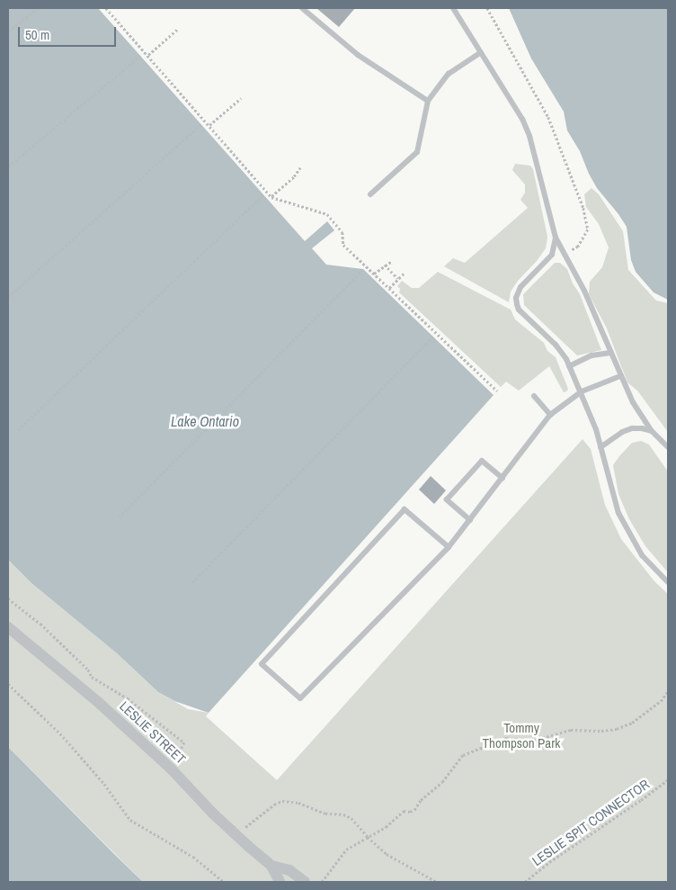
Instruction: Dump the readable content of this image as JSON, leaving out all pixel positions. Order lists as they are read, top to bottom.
{
  "streets": {
    "street": ["LESLIE STREET"],
    "path": ["LESLIE SPIT CONNECTOR"]
  },
  "water": ["Lake Ontario"],
  "parks": ["Tommy Thompson Park"],
  "scale_bar": "50 m"
}
